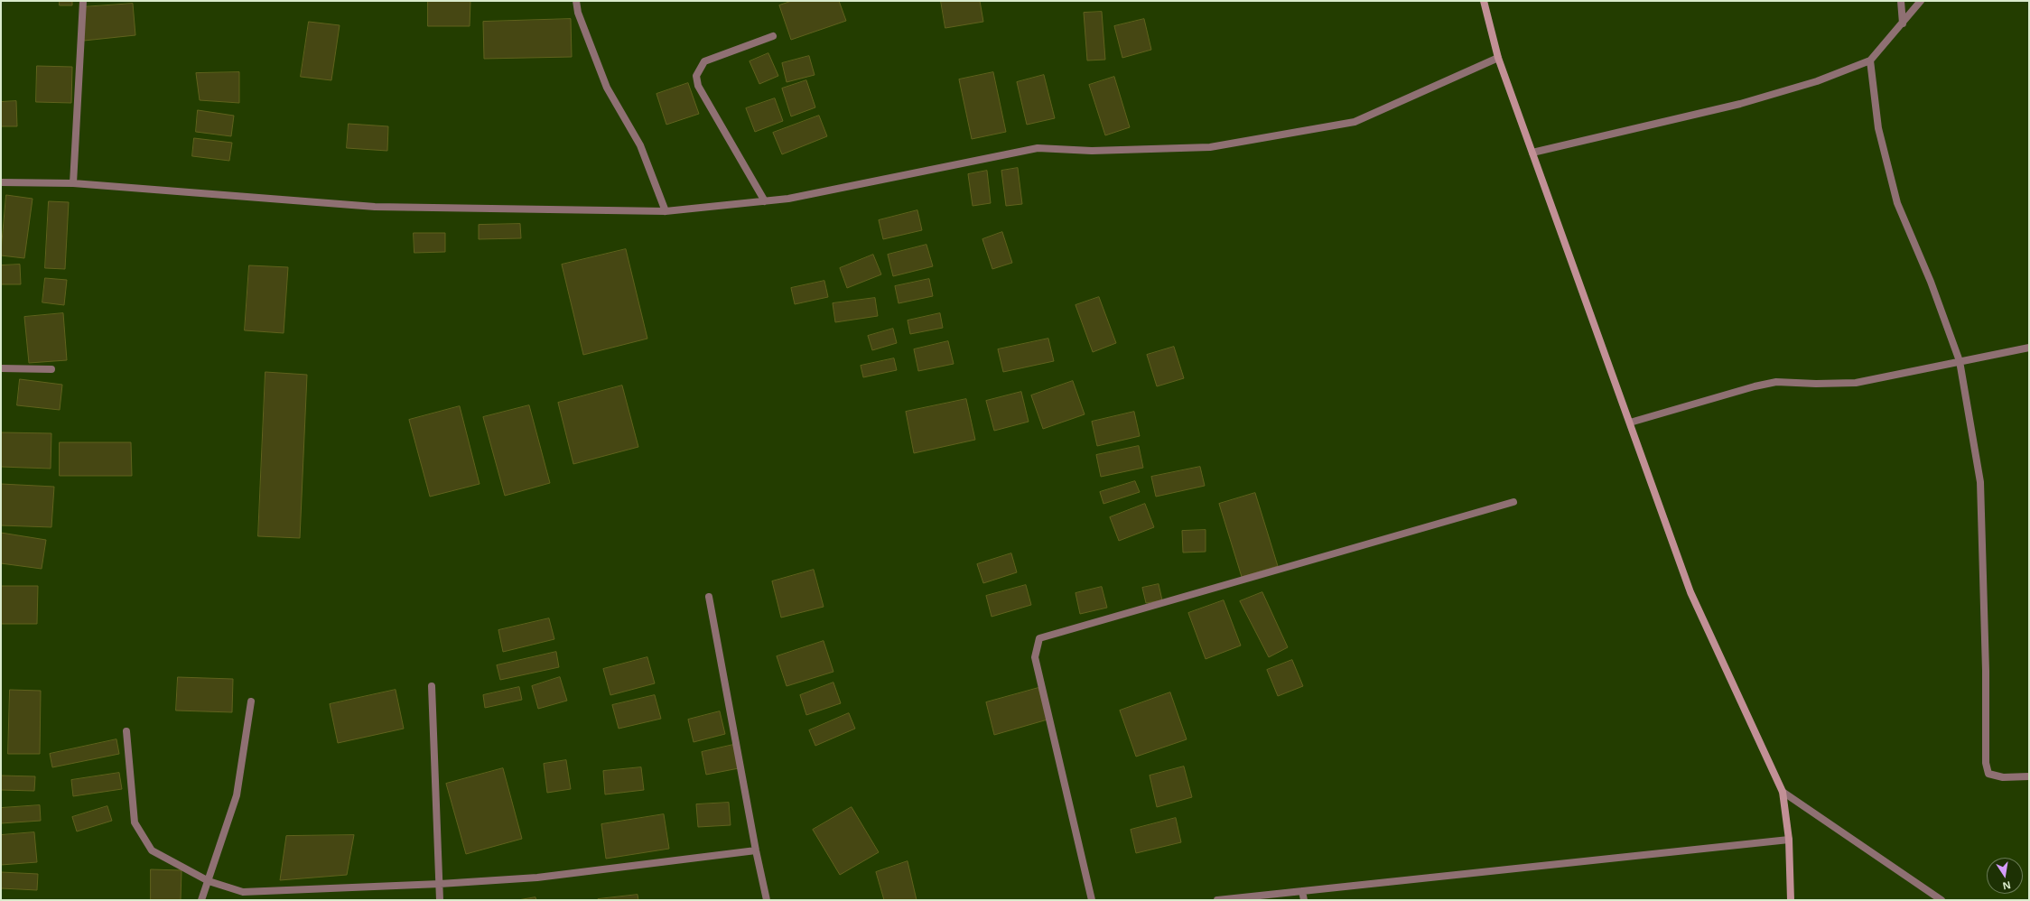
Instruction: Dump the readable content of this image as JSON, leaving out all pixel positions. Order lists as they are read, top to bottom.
{
  "north": "bottom"
}
